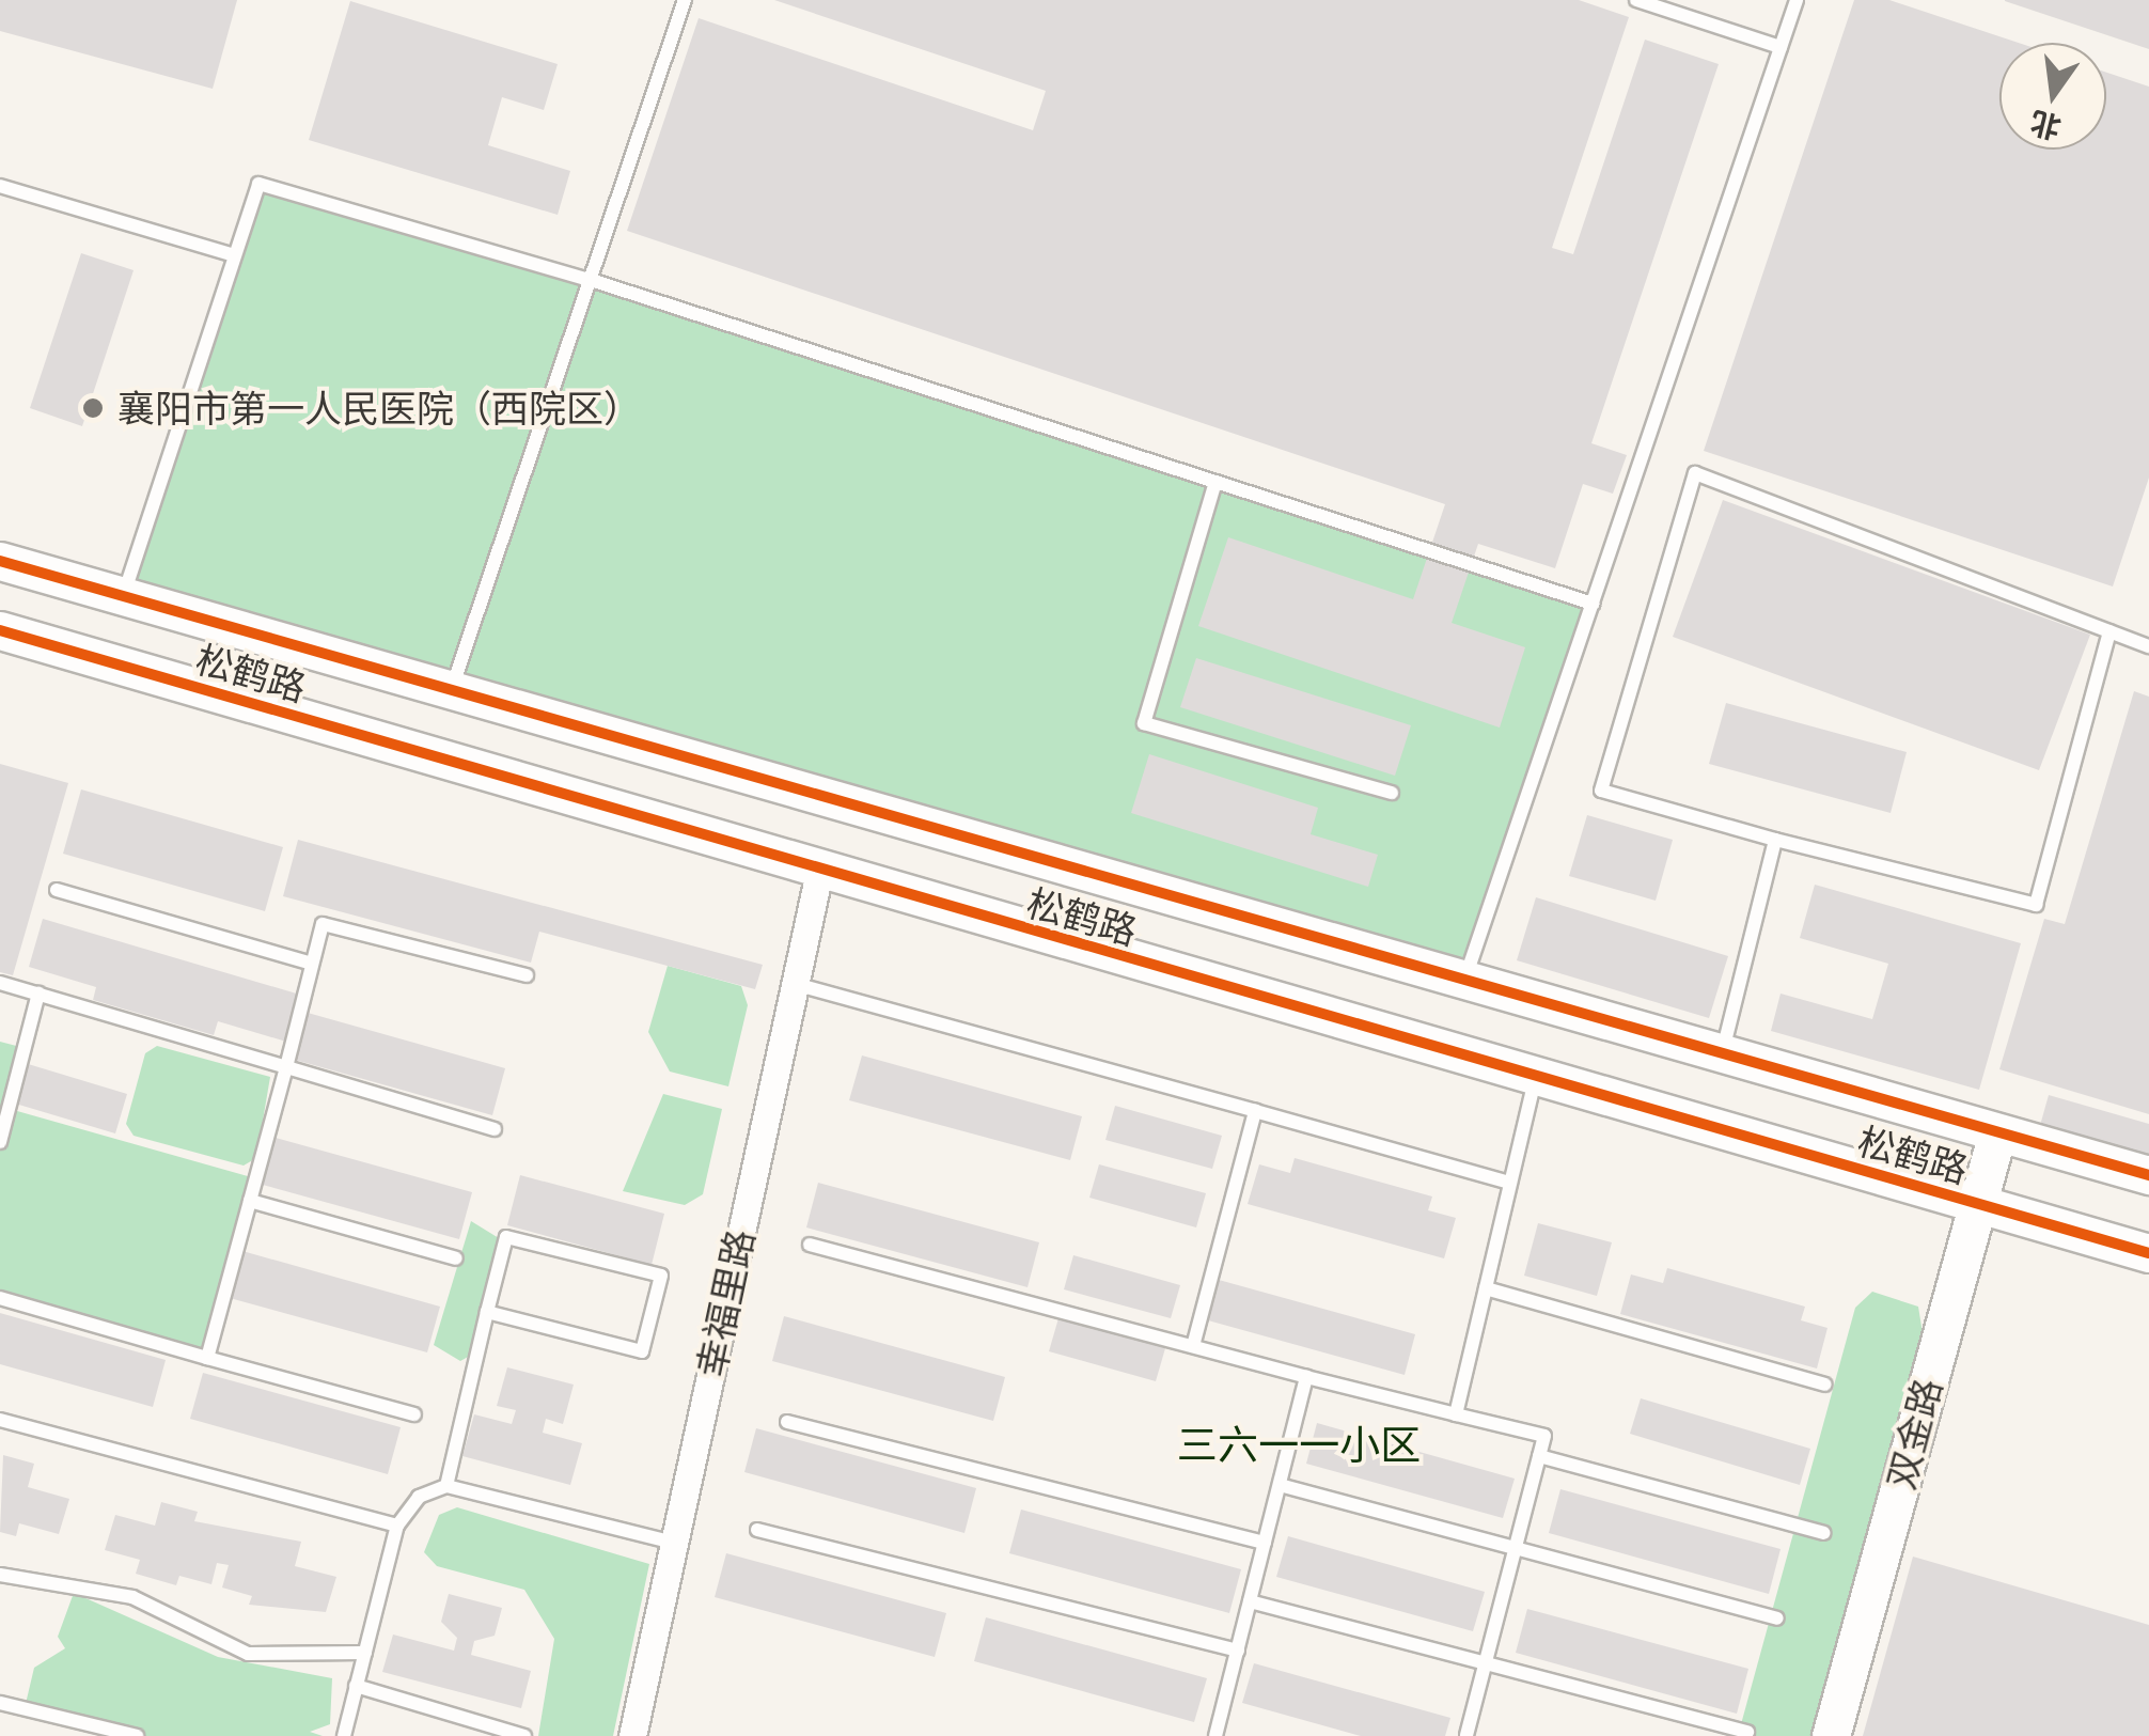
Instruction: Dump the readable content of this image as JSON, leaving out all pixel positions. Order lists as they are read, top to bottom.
{
  "streets": {
    "main road": ["松鹤路", "双金路"],
    "street": ["幸福里路"]
  },
  "crossings": [
    ["松鹤路", "幸福里路"],
    ["松鹤路", "双金路"]
  ],
  "districts": ["三六一一小区"],
  "places": ["襄阳市第一人民医院（西院区）"],
  "north": "bottom"
}
